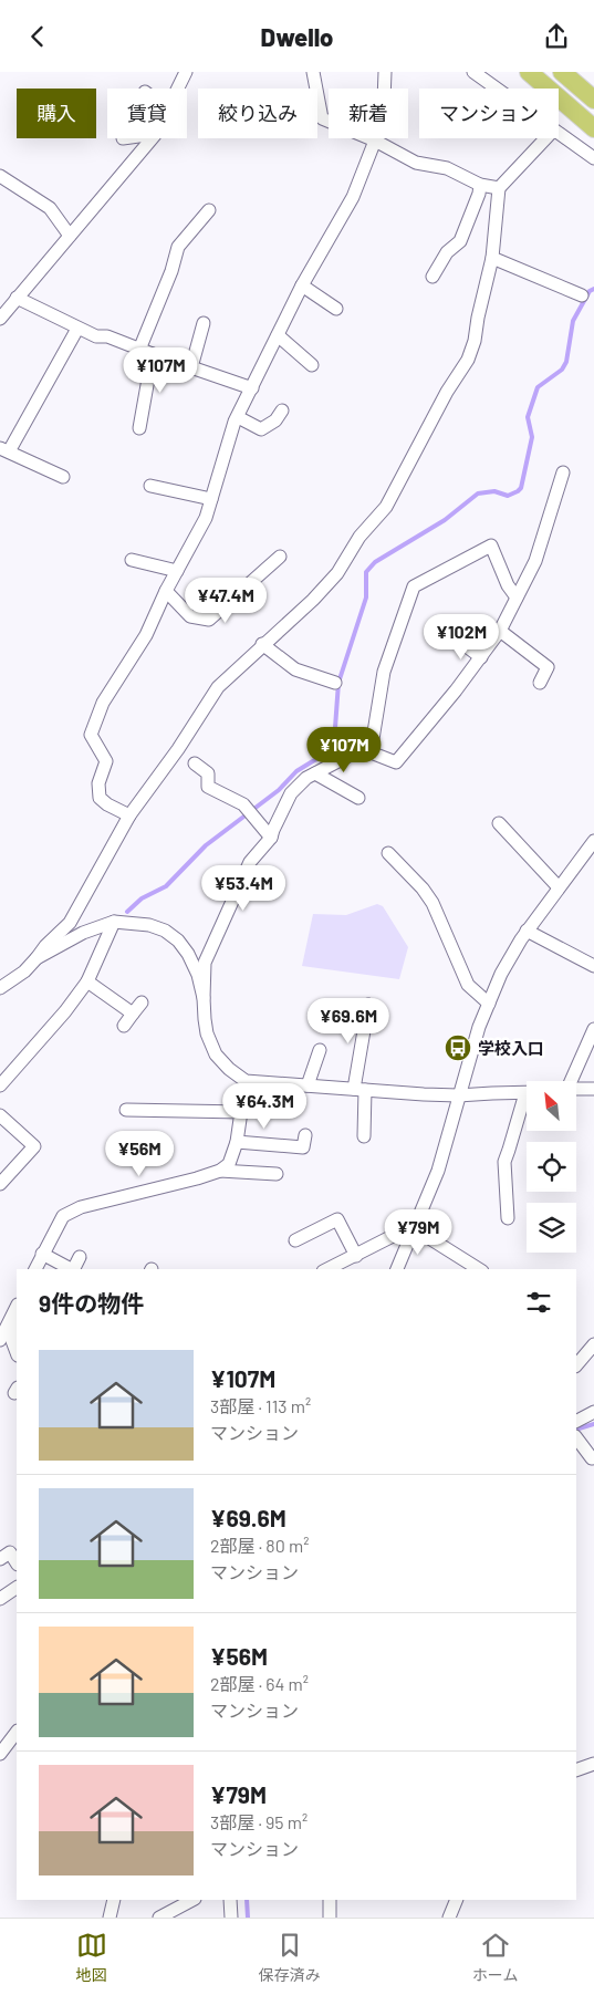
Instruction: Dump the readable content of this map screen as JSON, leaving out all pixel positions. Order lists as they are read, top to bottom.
{
  "places": {
    "bus stop": ["学校入口"]
  },
  "north": "top left",
  "page": {
    "header": "Dwello",
    "chip": [
      "購入",
      "賃貸",
      "絞り込み",
      "新着",
      "マンション"
    ],
    "price": [
      "¥107M",
      "¥47.4M",
      "¥102M",
      "¥107M",
      "¥53.4M",
      "¥69.6M",
      "¥64.3M",
      "¥56M",
      "¥79M"
    ],
    "heading": "9件の物件",
    "list": [
      {
        "name": "¥107M",
        "note": "3部屋 · 113 m² · マンション"
      },
      {
        "name": "¥69.6M",
        "note": "2部屋 · 80 m² · マンション"
      },
      {
        "name": "¥56M",
        "note": "2部屋 · 64 m² · マンション"
      },
      {
        "name": "¥79M",
        "note": "3部屋 · 95 m² · マンション"
      }
    ],
    "tabs": ["地図", "保存済み", "ホーム"]
  }
}
